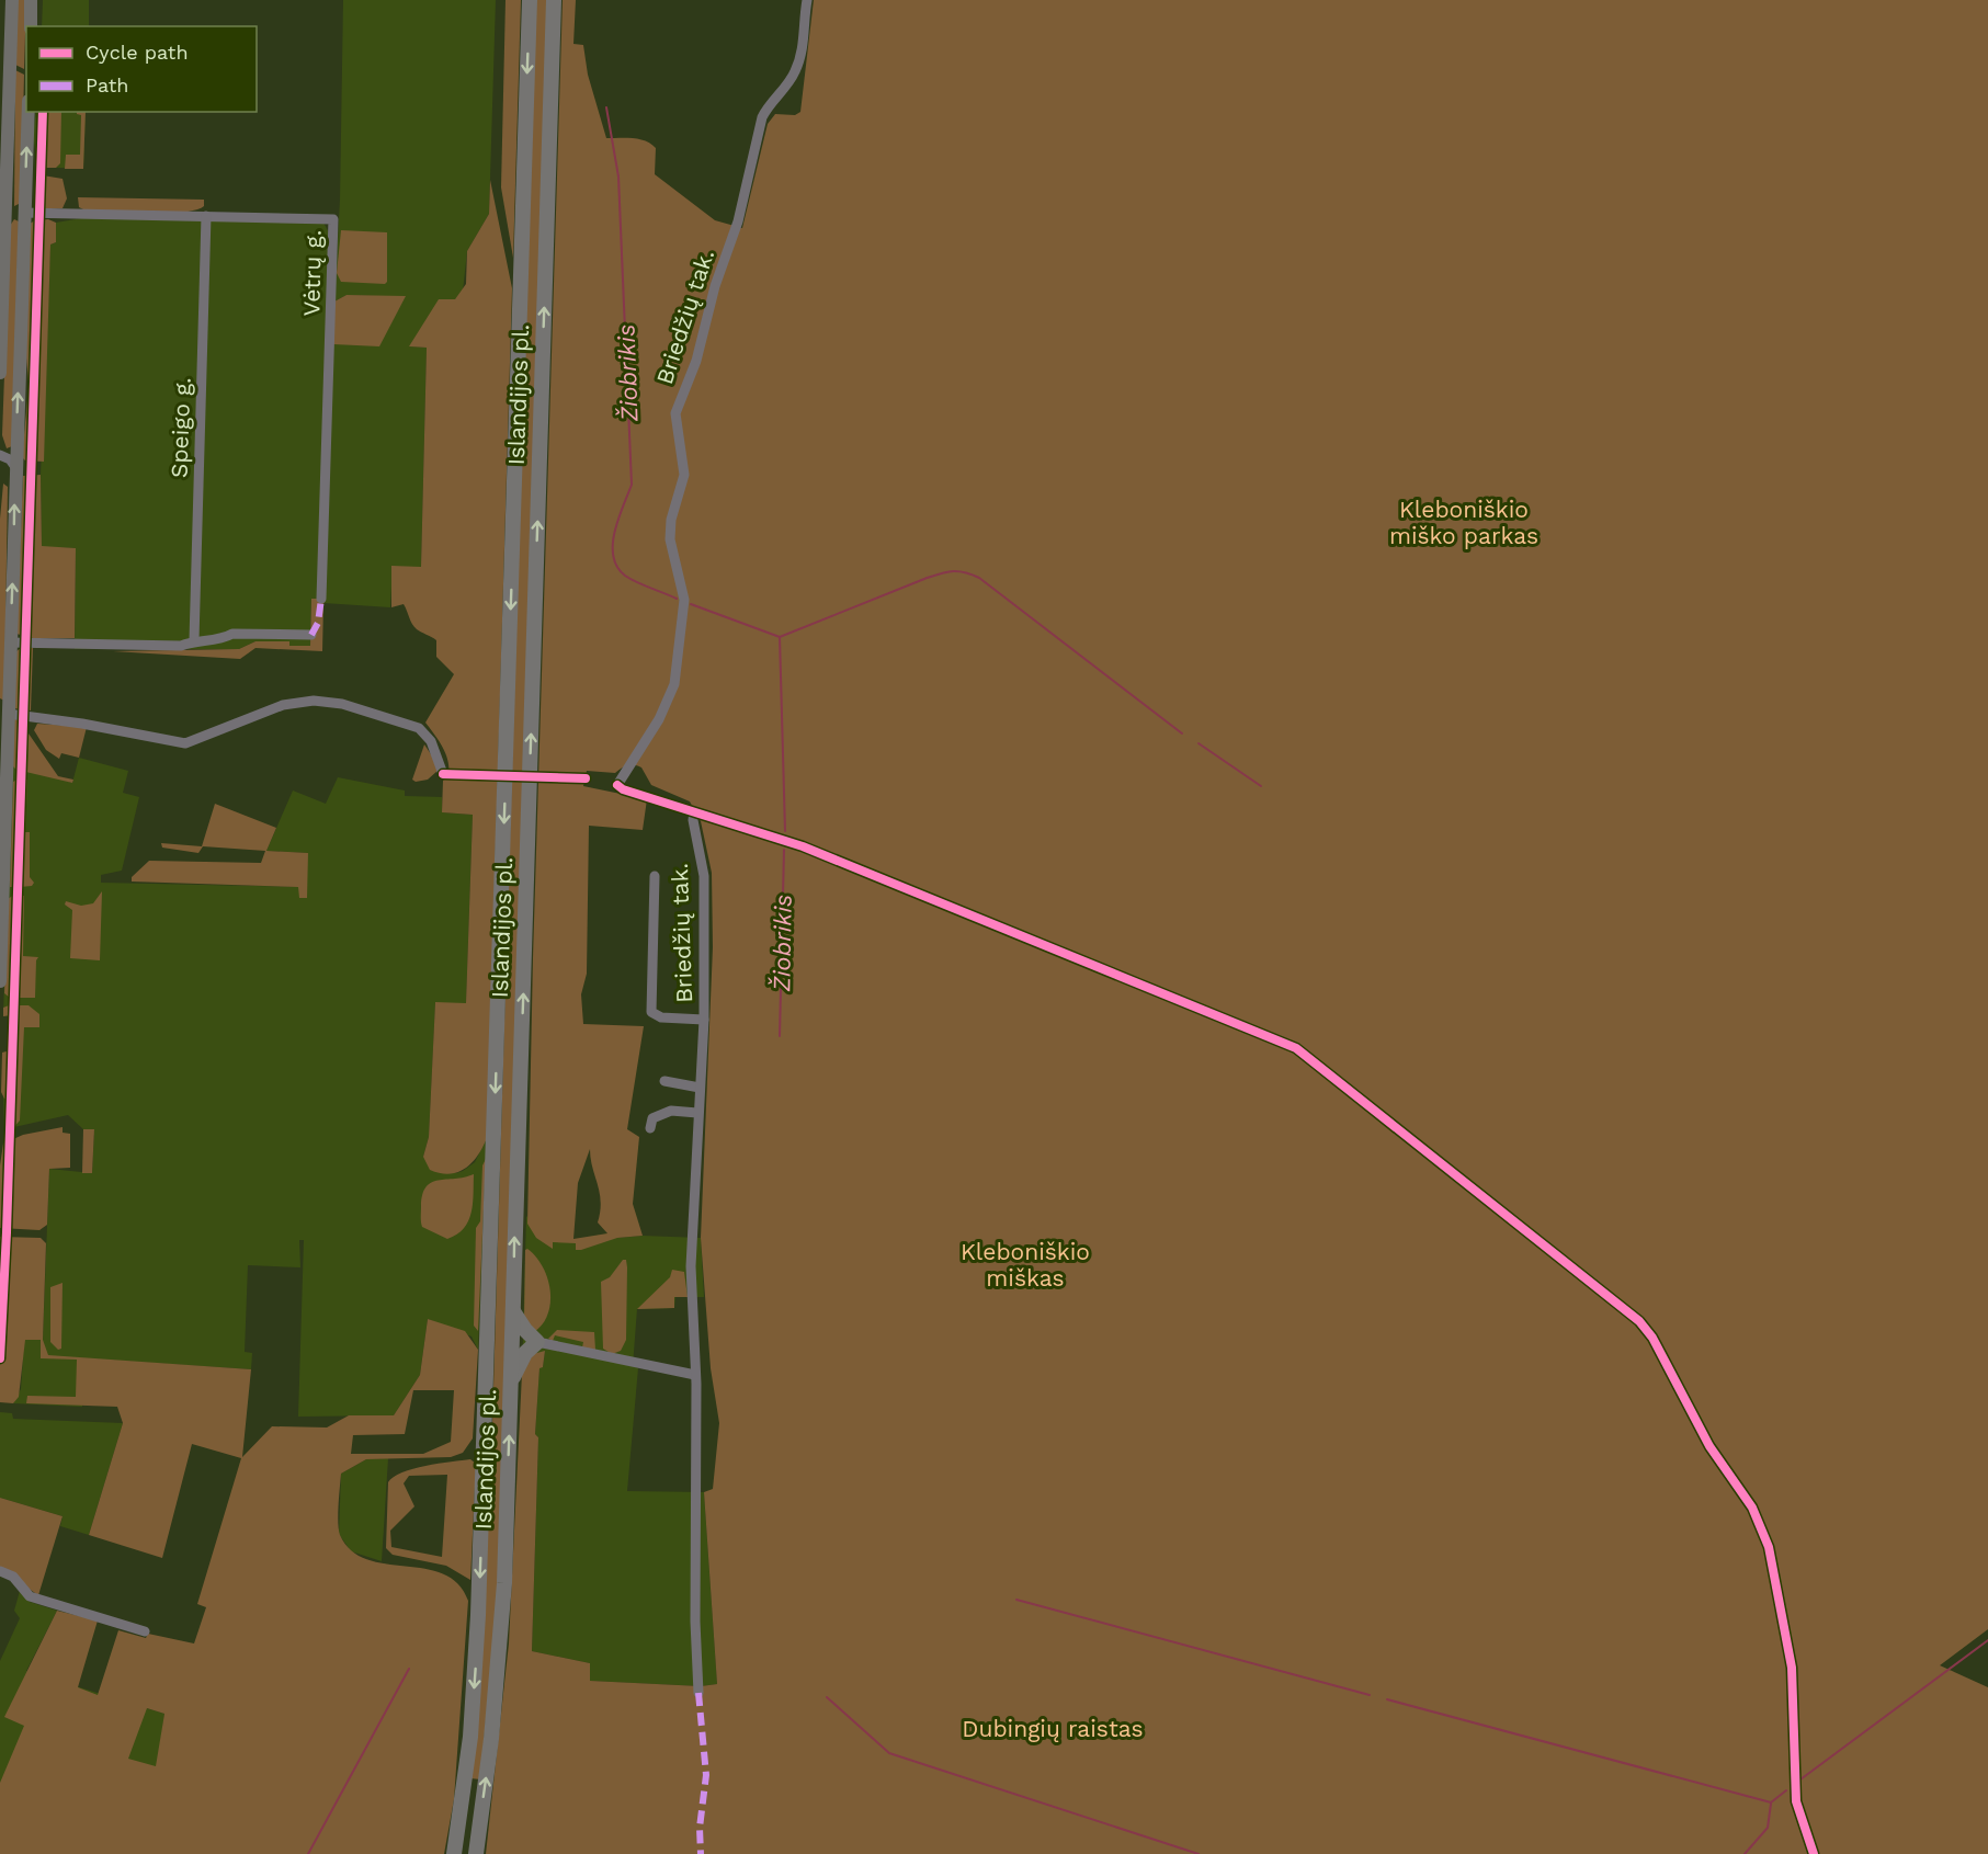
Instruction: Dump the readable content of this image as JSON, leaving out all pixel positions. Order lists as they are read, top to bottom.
{
  "streets": {
    "highway": ["Islandijos pl."],
    "street": ["Vėtrų g.", "Briedžių tak.", "Speigo g."]
  },
  "crossings": [
    ["Vėtrų g.", "Speigo g."]
  ],
  "water": ["Žiobrikis"],
  "parks": ["Kleboniškio miško parkas", "Kleboniškio miškas", "Dubingių raistas"],
  "legend": ["Cycle path", "Path"]
}
